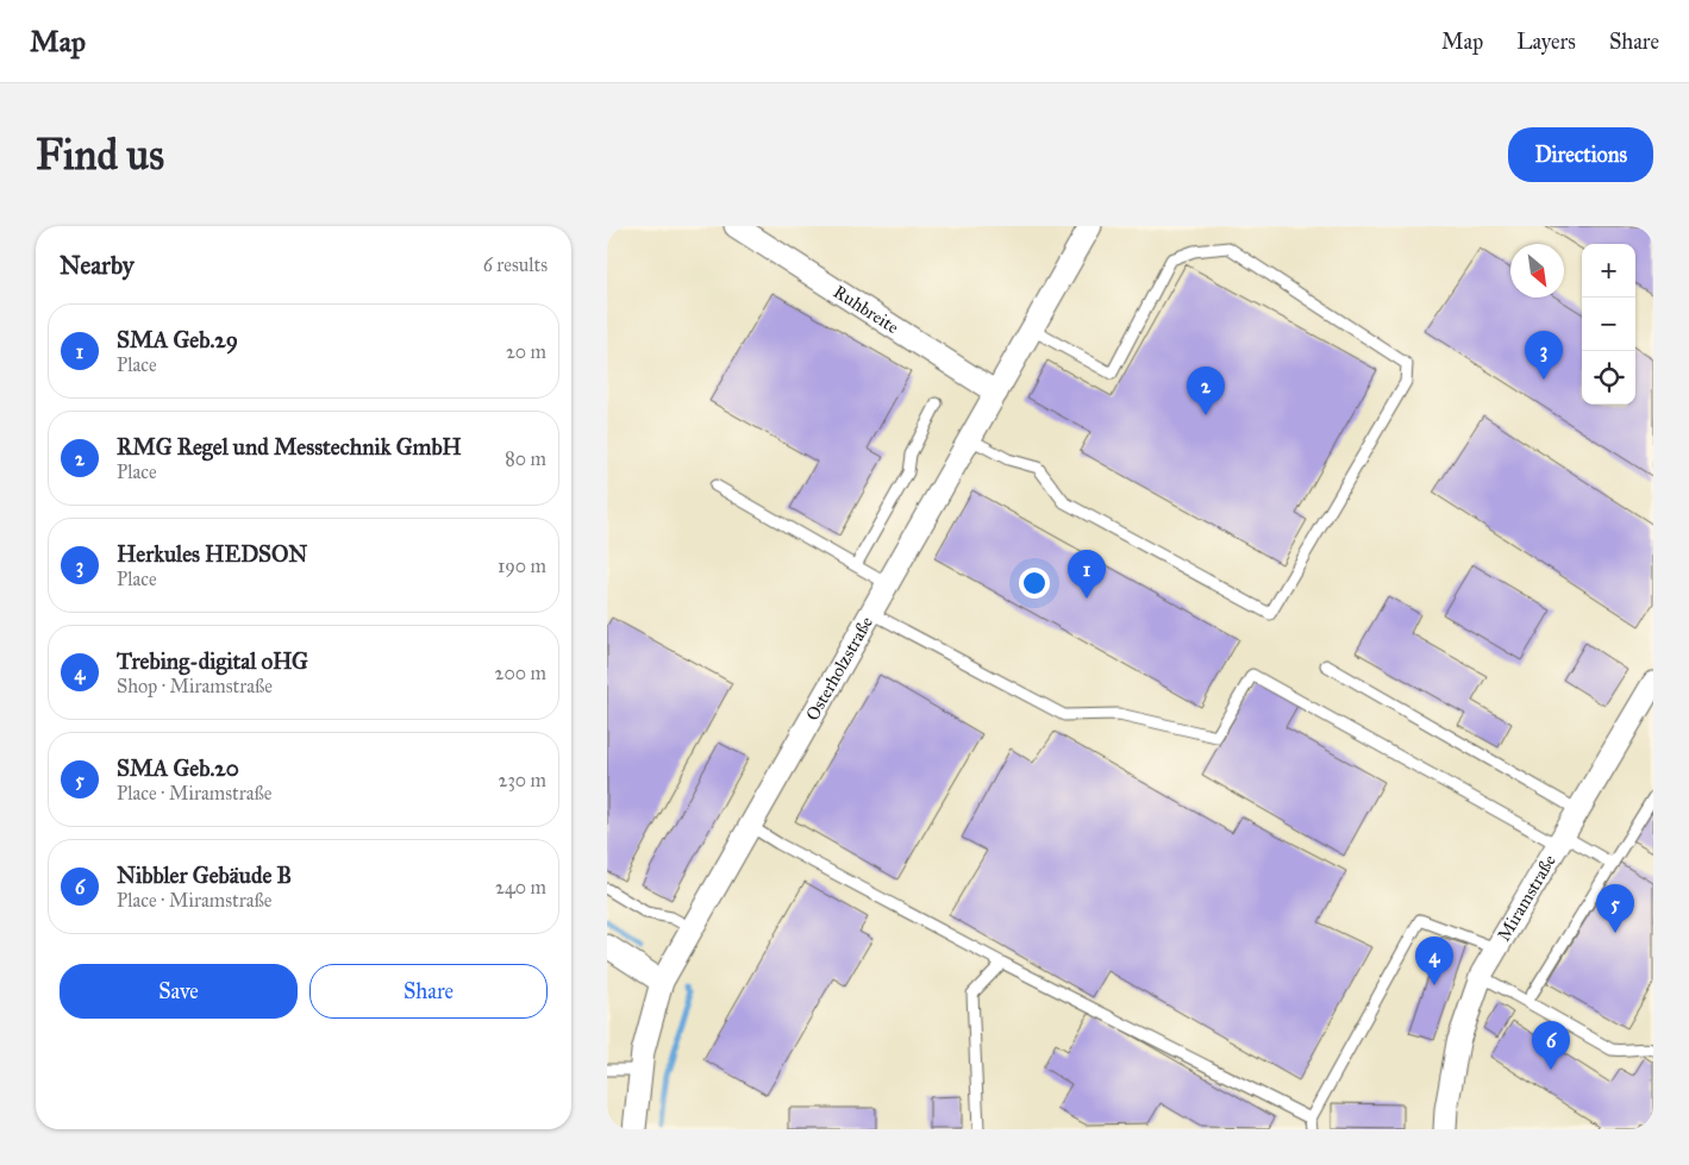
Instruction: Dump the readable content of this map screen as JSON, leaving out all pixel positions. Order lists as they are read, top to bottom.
{
  "streets": {
    "street": ["Ruhbreite", "Osterholzstraße", "Miramstraße"]
  },
  "crossings": [
    ["Ruhbreite", "Osterholzstraße"]
  ],
  "north": "bottom right",
  "page": {
    "header": "Map",
    "nav": ["Map", "Layers", "Share"],
    "buttons": [
      "Directions",
      ["Save", "Share"]
    ],
    "title": "Find us",
    "heading": ["Nearby", "6 results"],
    "map_buttons": ["+", "−"],
    "list": [
      {
        "mark": "1",
        "name": "SMA Geb.29",
        "note": "Place",
        "value": "20 m"
      },
      {
        "mark": "2",
        "name": "RMG Regel und Messtechnik GmbH",
        "note": "Place",
        "value": "80 m"
      },
      {
        "mark": "3",
        "name": "Herkules HEDSON",
        "note": "Place",
        "value": "190 m"
      },
      {
        "mark": "4",
        "name": "Trebing-digital oHG",
        "note": "Shop · Miramstraße",
        "value": "200 m"
      },
      {
        "mark": "5",
        "name": "SMA Geb.20",
        "note": "Place · Miramstraße",
        "value": "230 m"
      },
      {
        "mark": "6",
        "name": "Nibbler Gebäude B",
        "note": "Place · Miramstraße",
        "value": "240 m"
      }
    ],
    "pins": [
      "3",
      "2",
      "1",
      "5",
      "4",
      "6"
    ]
  }
}
